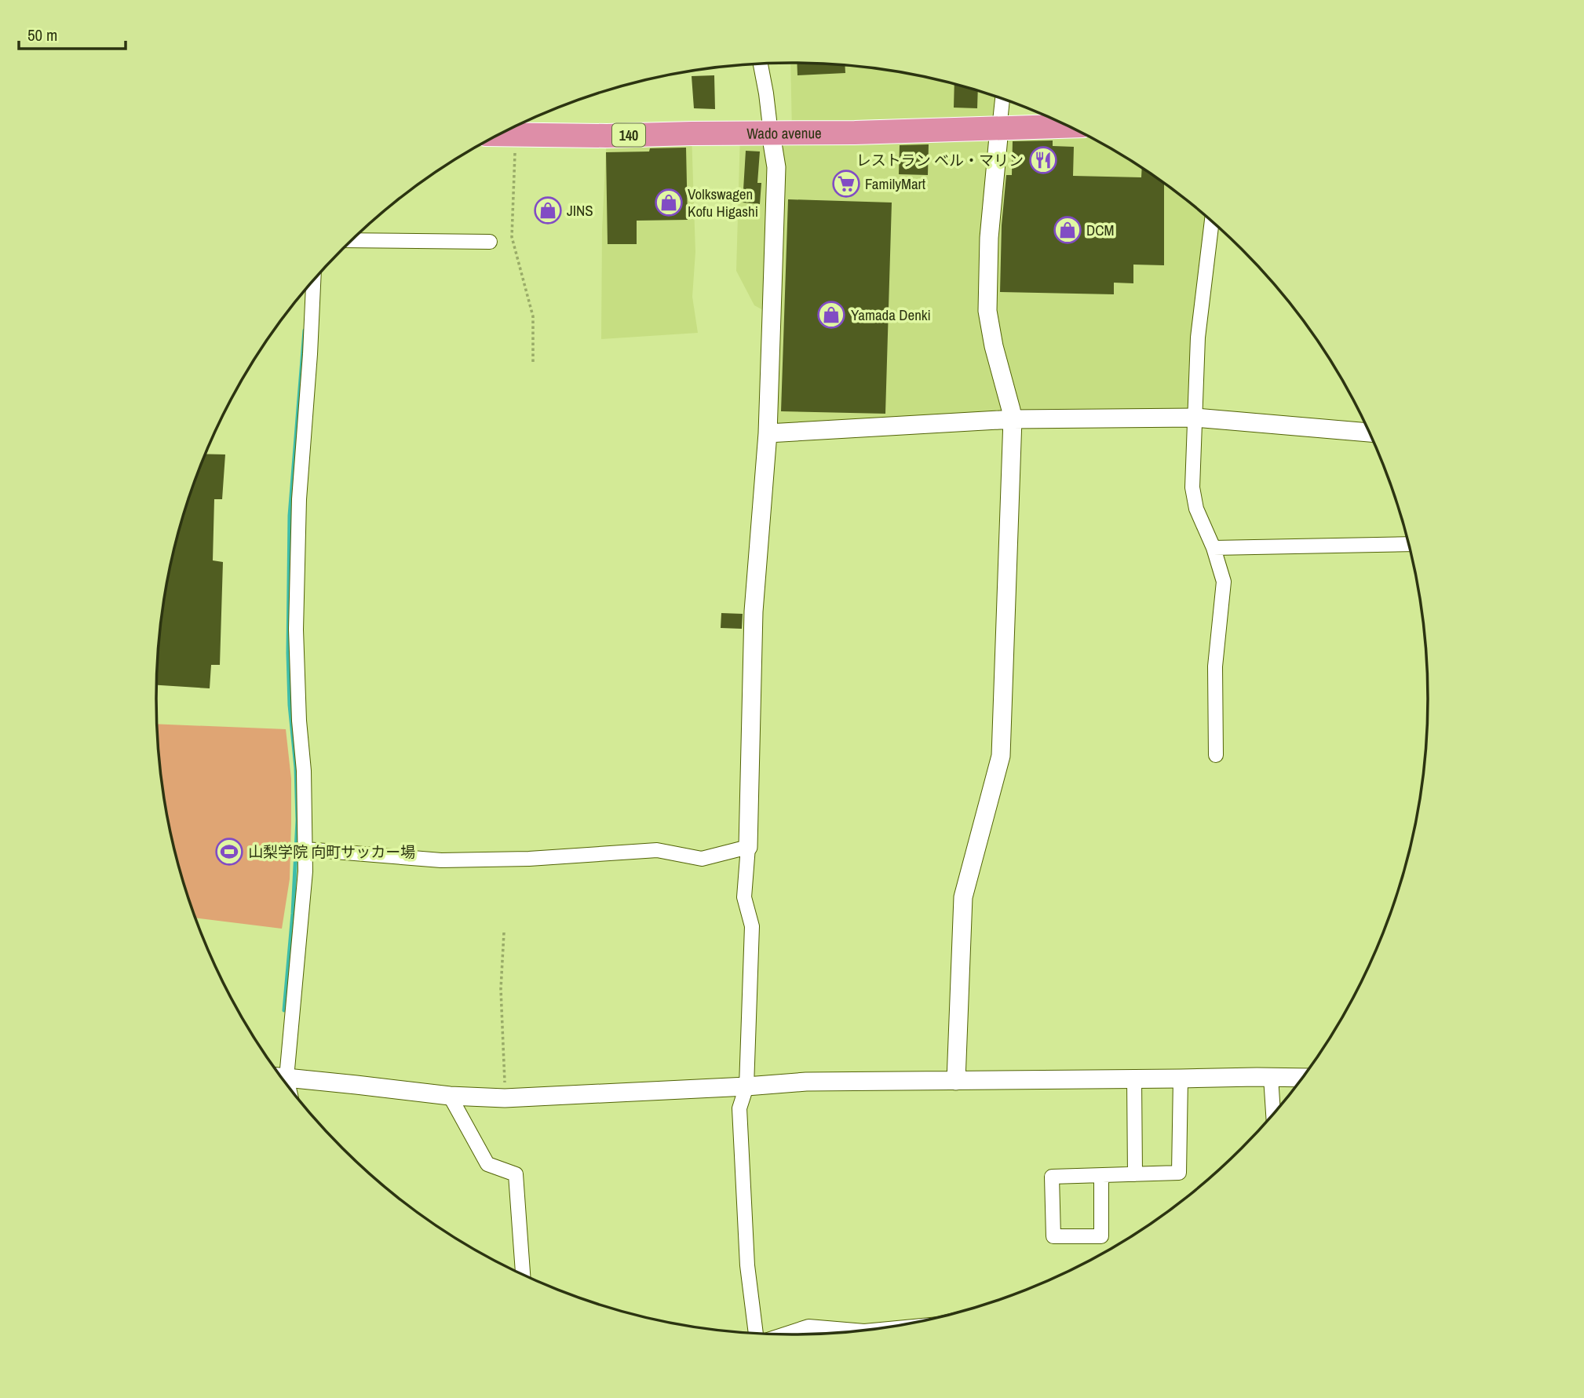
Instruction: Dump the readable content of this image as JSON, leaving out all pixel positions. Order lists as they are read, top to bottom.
{
  "streets": {
    "highway": ["Wado avenue", "140"]
  },
  "places": {
    "restaurant": ["レストラン ベル・マリン"],
    "supermarket": ["FamilyMart"],
    "shop": [
      "Volkswagen Kofu Higashi",
      "JINS",
      "DCM",
      "Yamada Denki"
    ],
    "sports": ["山梨学院 向町サッカー場"]
  },
  "scale_bar": "50 m"
}
